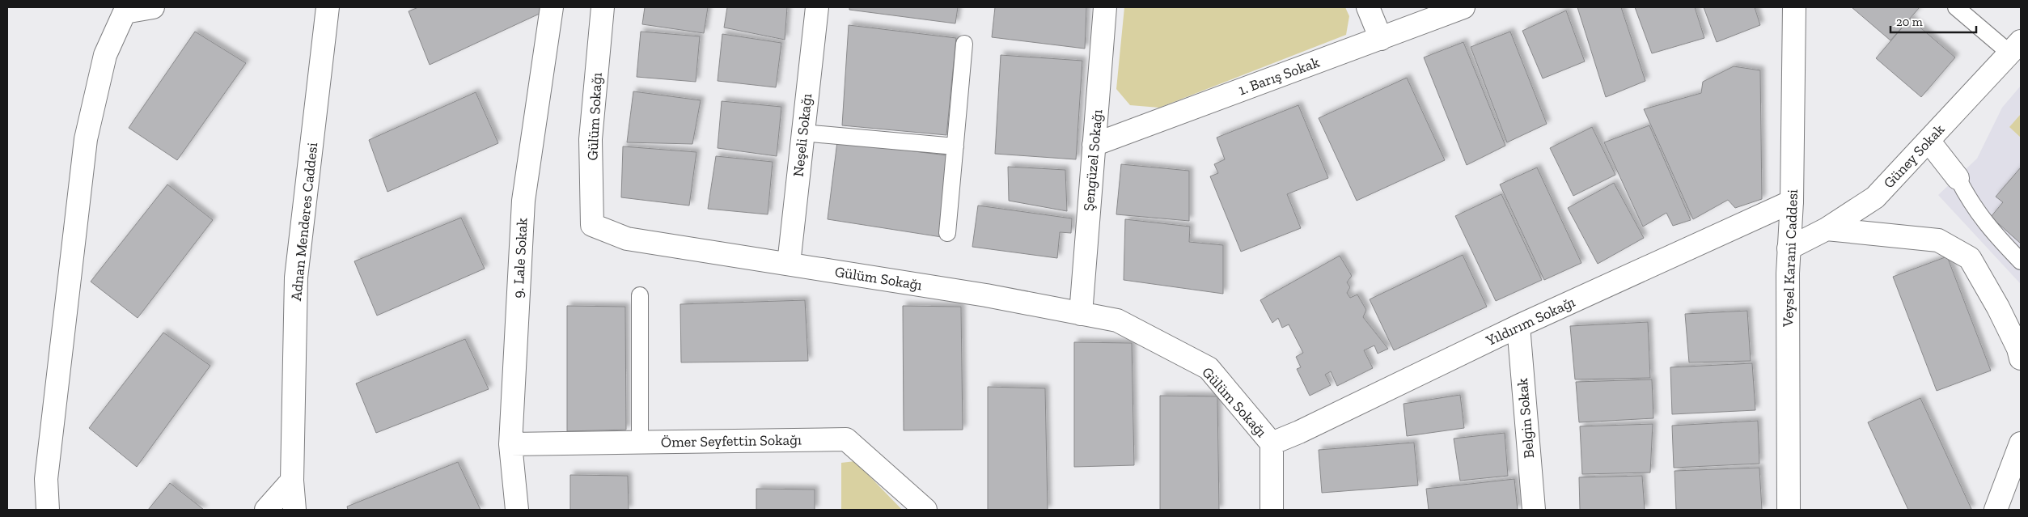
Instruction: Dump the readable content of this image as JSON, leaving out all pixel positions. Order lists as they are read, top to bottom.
{
  "streets": {
    "street": [
      "1. Barış Sokak",
      "Gülüm Sokağı",
      "Neşeli Sokağı",
      "Güney Sokak",
      "Şengüzel Sokağı",
      "Adnan Menderes Caddesi",
      "9. Lale Sokak",
      "Veysel Karani Caddesi",
      "Yıldırım Sokağı",
      "Belgin Sokak",
      "Ömer Seyfettin Sokağı"
    ]
  },
  "crossings": [
    ["1. Barış Sokak", "Şengüzel Sokağı"],
    ["Gülüm Sokağı", "Neşeli Sokağı"],
    ["Gülüm Sokağı", "Şengüzel Sokağı"],
    ["Gülüm Sokağı", "Yıldırım Sokağı"],
    ["Güney Sokak", "Veysel Karani Caddesi"],
    ["9. Lale Sokak", "Ömer Seyfettin Sokağı"],
    ["Veysel Karani Caddesi", "Yıldırım Sokağı"],
    ["Yıldırım Sokağı", "Belgin Sokak"]
  ],
  "scale_bar": "20 m"
}
